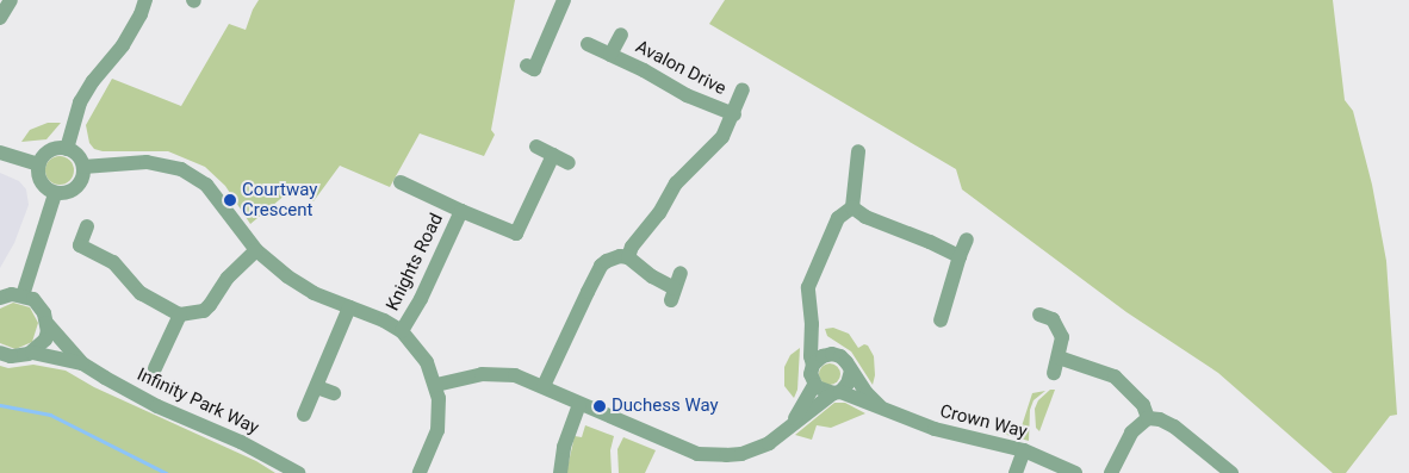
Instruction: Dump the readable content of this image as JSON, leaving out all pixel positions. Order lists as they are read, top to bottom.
{
  "streets": {
    "street": [
      "Avalon Drive",
      "Knights Road",
      "Infinity Park Way",
      "Crown Way"
    ]
  },
  "places": ["Courtway Crescent", "Duchess Way"]
}
